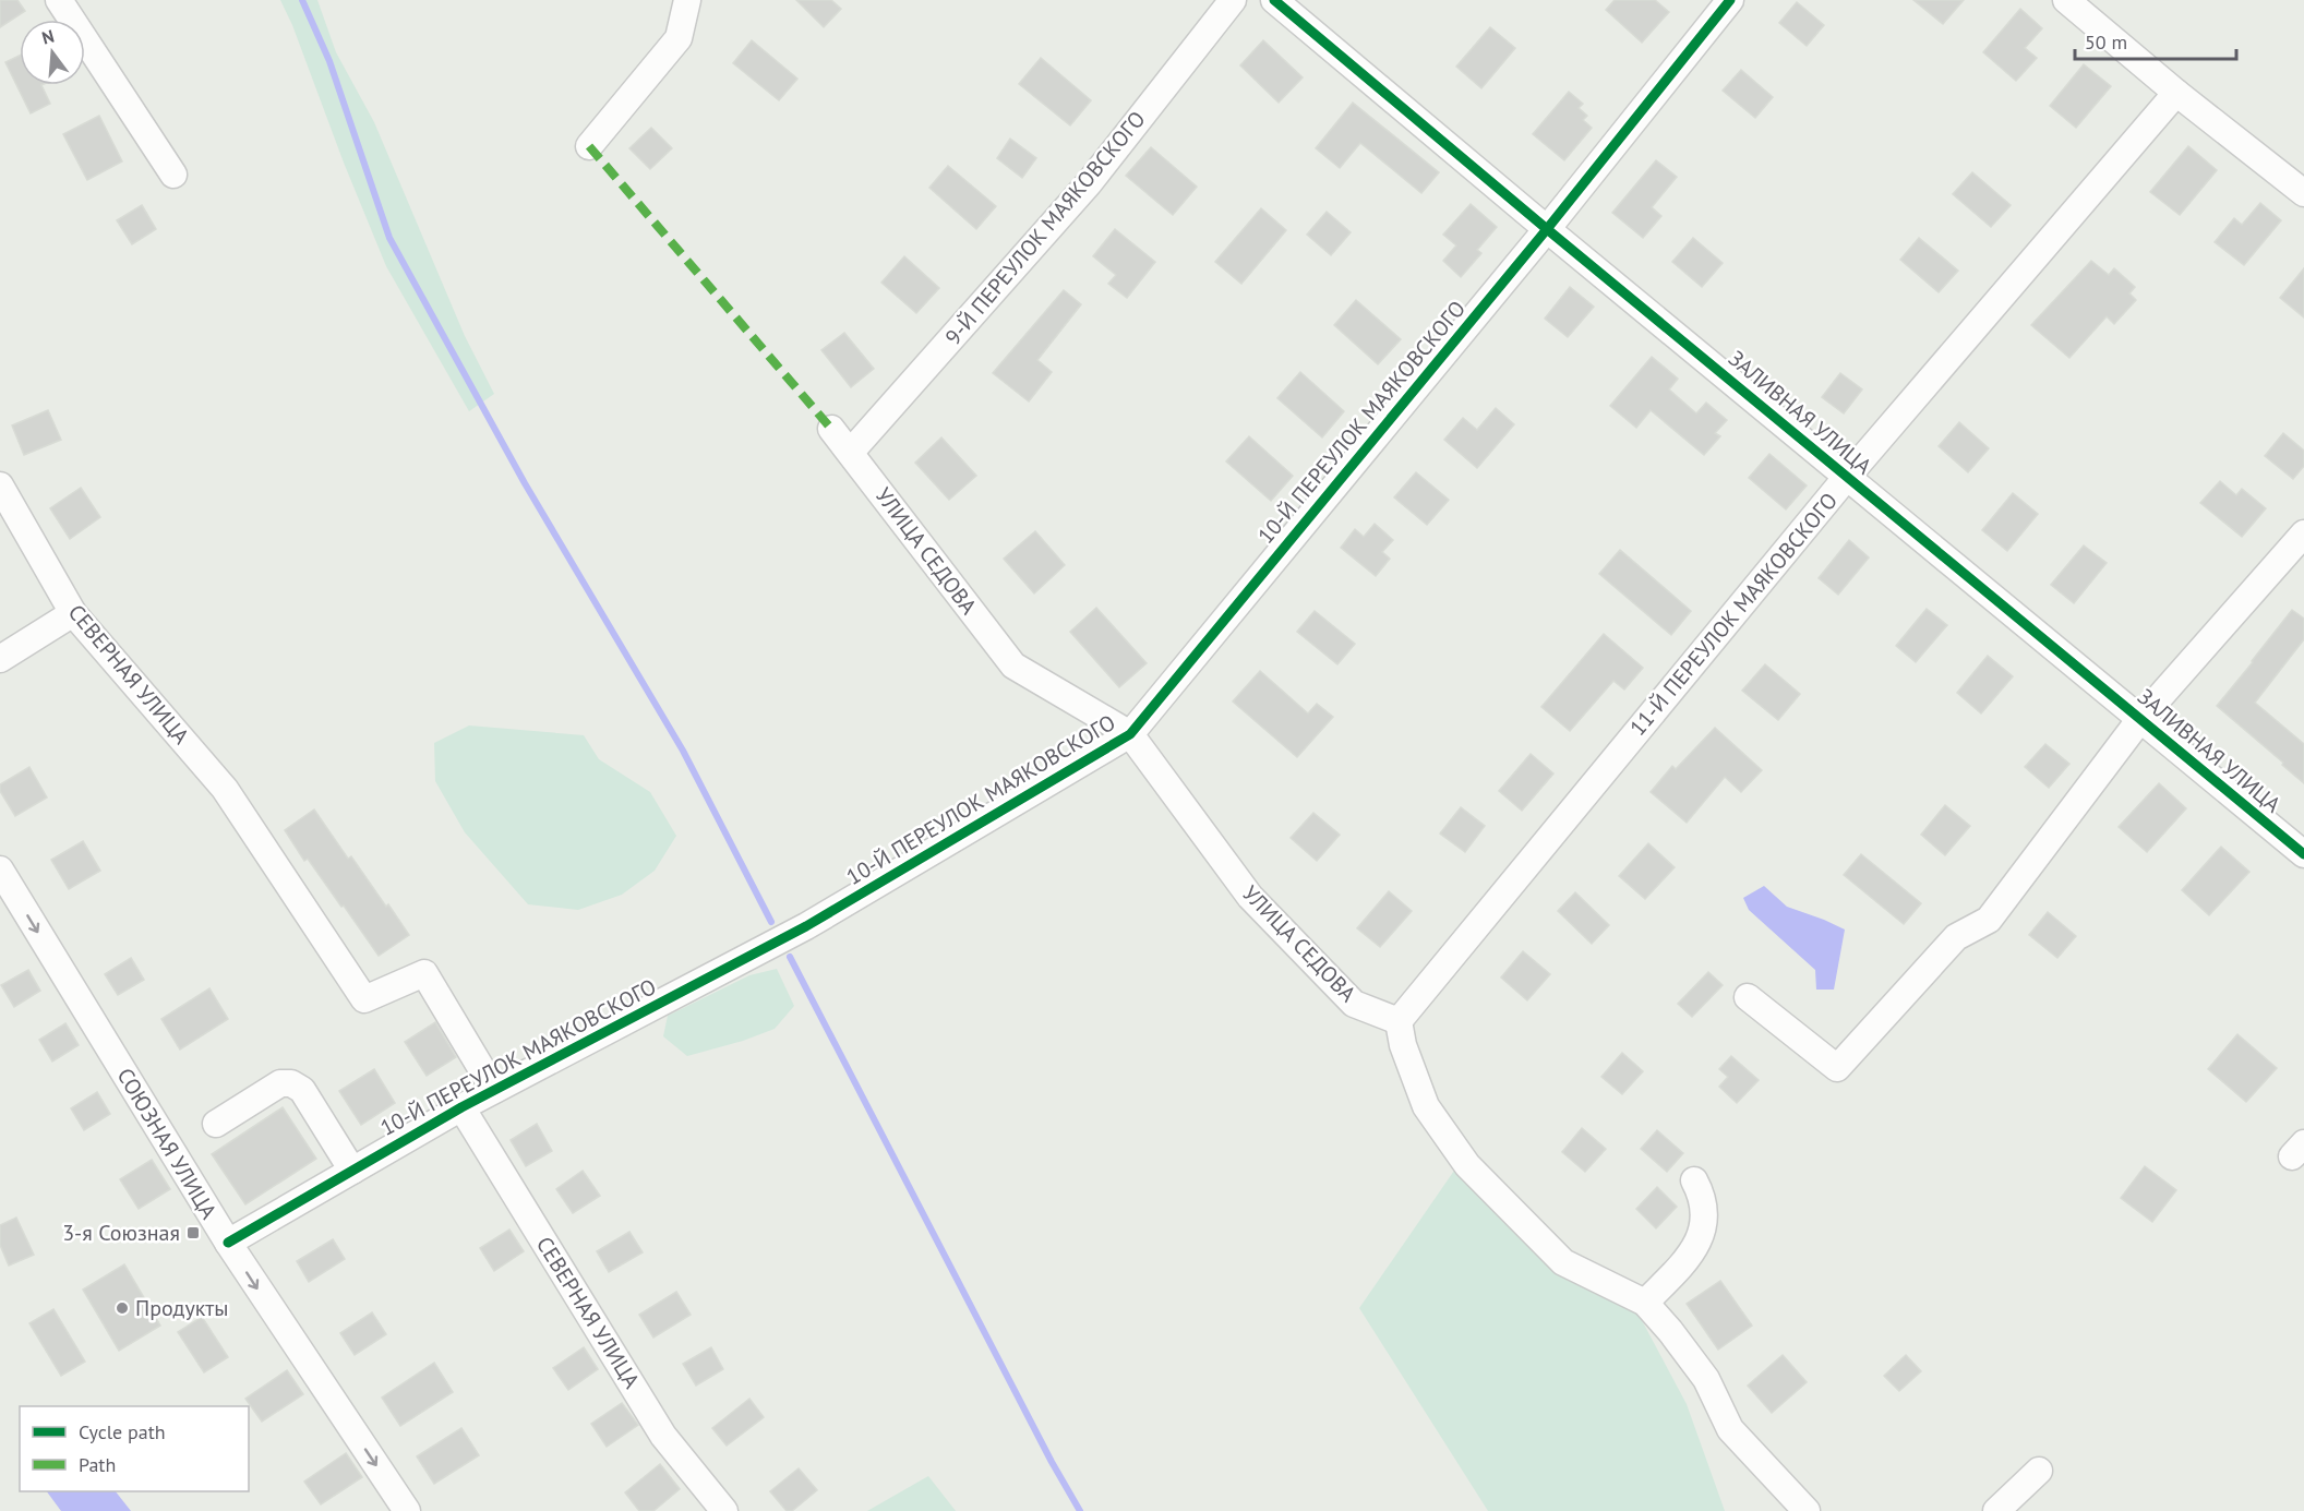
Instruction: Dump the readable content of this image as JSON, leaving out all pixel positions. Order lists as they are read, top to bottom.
{
  "streets": {
    "street": [
      "9-Й ПЕРЕУЛОК МАЯКОВСКОГО",
      "ЗАЛИВНАЯ УЛИЦА",
      "10-Й ПЕРЕУЛОК МАЯКОВСКОГО",
      "УЛИЦА СЕДОВА",
      "11-Й ПЕРЕУЛОК МАЯКОВСКОГО",
      "СЕВЕРНАЯ УЛИЦА",
      "СОЮЗНАЯ УЛИЦА"
    ]
  },
  "crossings": [
    ["9-Й ПЕРЕУЛОК МАЯКОВСКОГО", "УЛИЦА СЕДОВА"],
    ["ЗАЛИВНАЯ УЛИЦА", "10-Й ПЕРЕУЛОК МАЯКОВСКОГО"],
    ["ЗАЛИВНАЯ УЛИЦА", "11-Й ПЕРЕУЛОК МАЯКОВСКОГО"],
    ["10-Й ПЕРЕУЛОК МАЯКОВСКОГО", "УЛИЦА СЕДОВА"],
    ["10-Й ПЕРЕУЛОК МАЯКОВСКОГО", "СЕВЕРНАЯ УЛИЦА"],
    ["10-Й ПЕРЕУЛОК МАЯКОВСКОГО", "СОЮЗНАЯ УЛИЦА"],
    ["УЛИЦА СЕДОВА", "11-Й ПЕРЕУЛОК МАЯКОВСКОГО"]
  ],
  "one_way": ["СОЮЗНАЯ УЛИЦА"],
  "places": {
    "transit": ["3-я Союзная"],
    "other": ["Продукты"]
  },
  "legend": ["Cycle path", "Path"],
  "scale_bar": "50 m",
  "north": "top"
}
